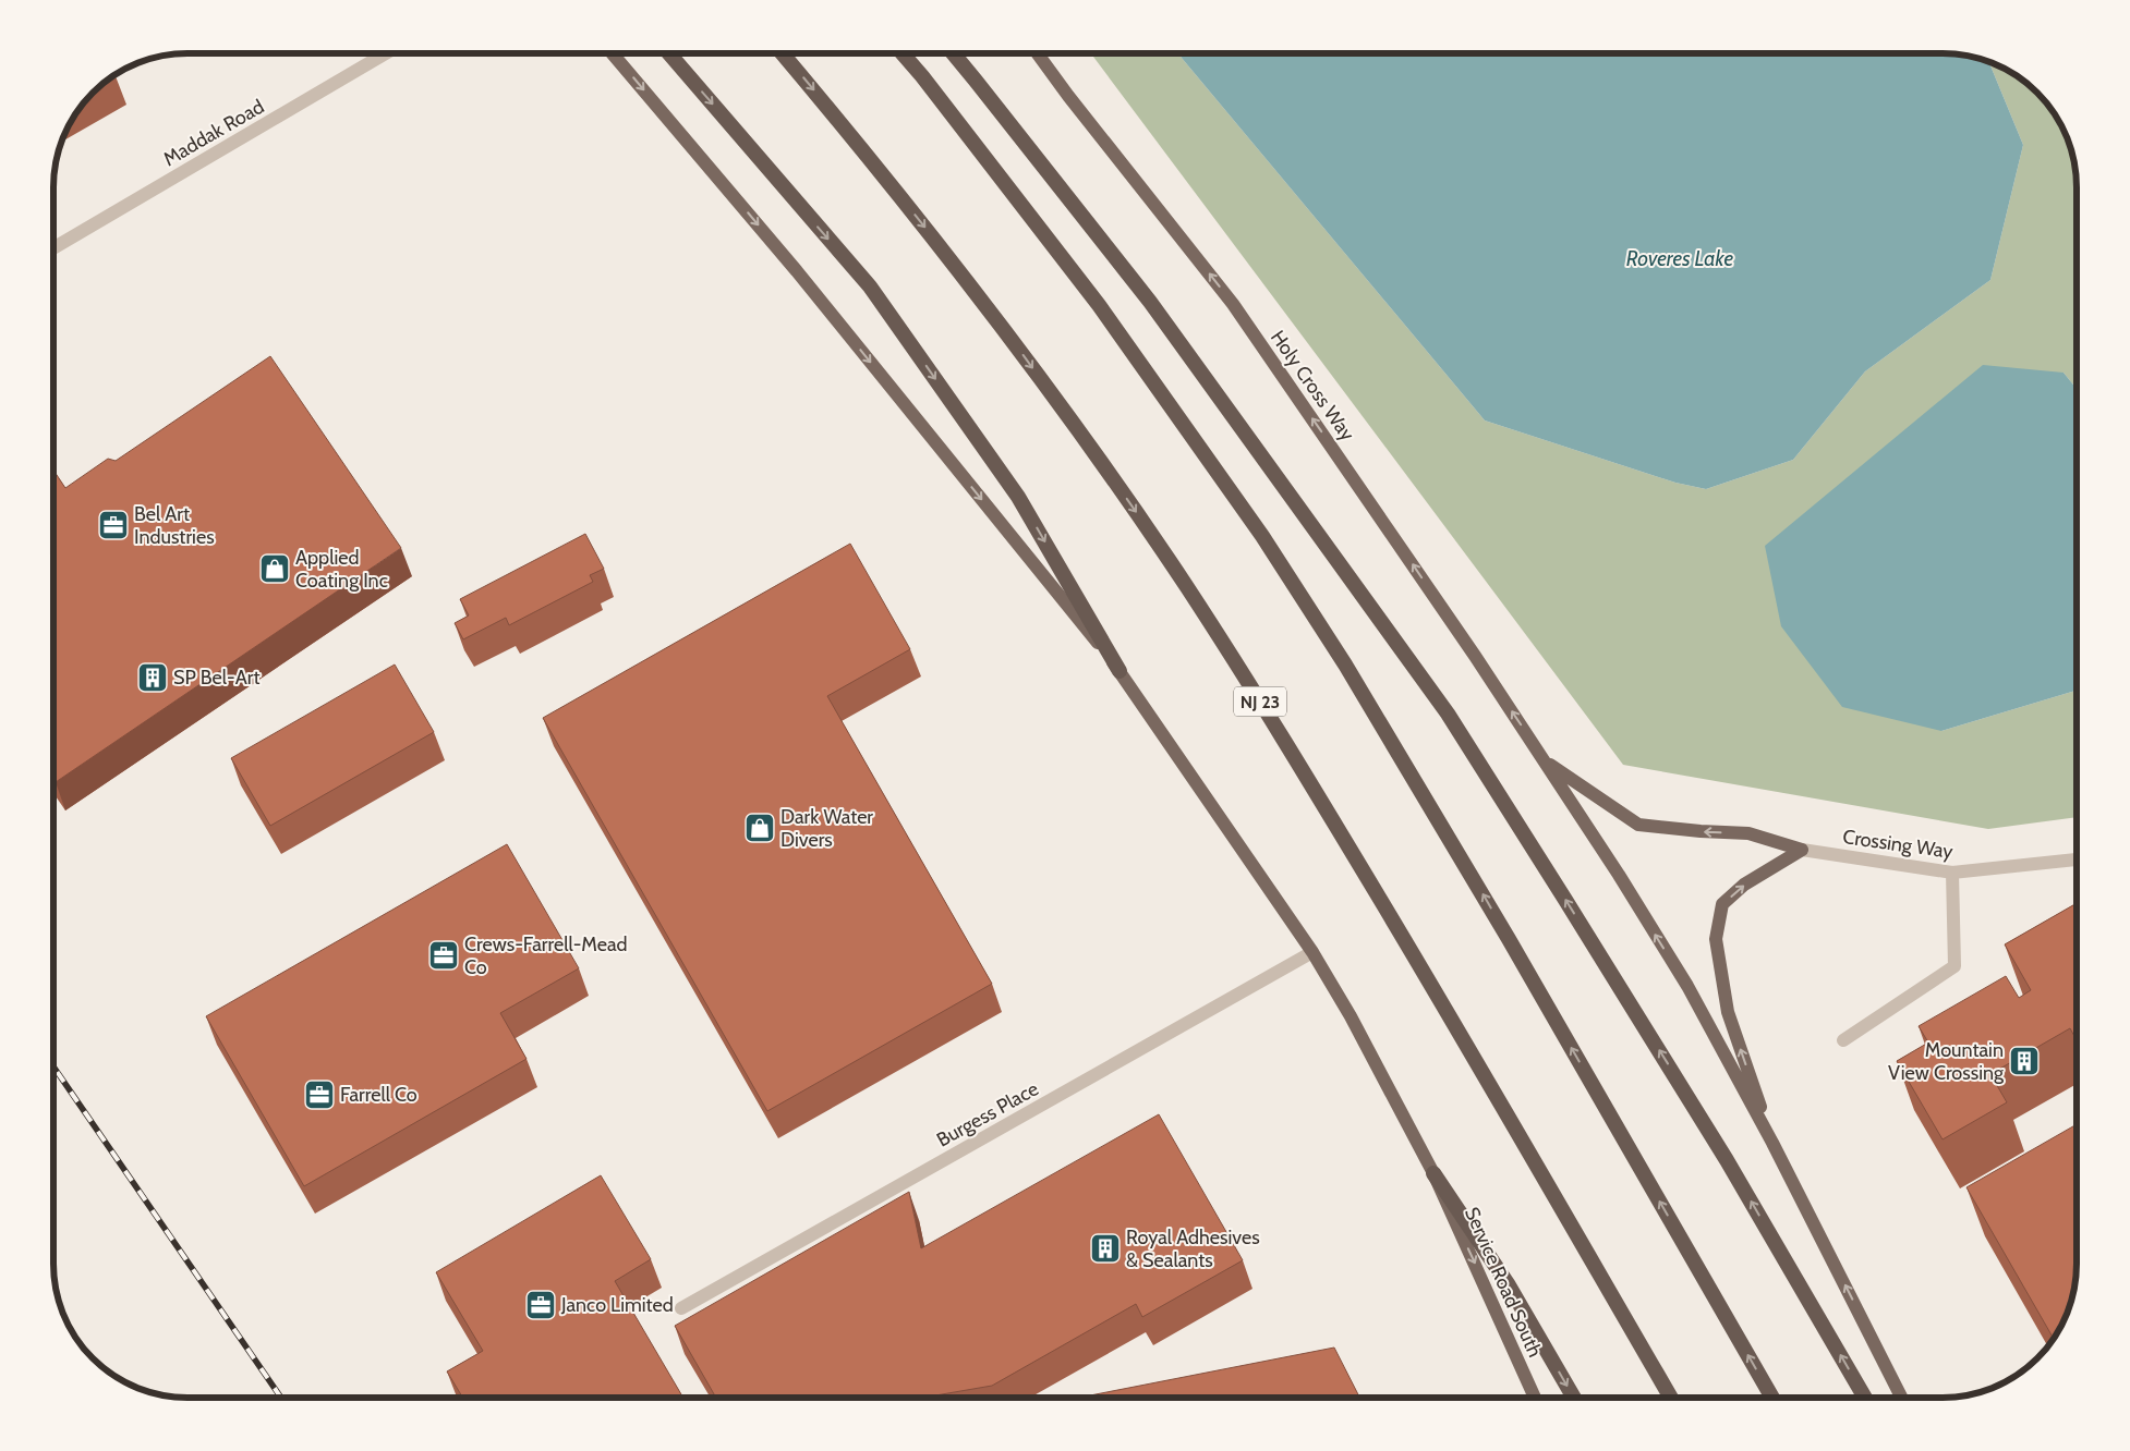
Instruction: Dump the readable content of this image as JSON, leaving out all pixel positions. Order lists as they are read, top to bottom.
{
  "streets": {
    "highway": ["NJ 23"],
    "main road": ["Holy Cross Way", "Service Road South"],
    "lane": ["Maddak Road", "Crossing Way", "Burgess Place"]
  },
  "crossings": [
    ["Burgess Place", "Service Road South"]
  ],
  "one_way": ["Holy Cross Way", "Service Road South"],
  "water": ["Roveres Lake"],
  "places": {
    "office": [
      "Bel Art Industries",
      "Crews-Farrell-Mead Co",
      "Farrell Co",
      "Janco Limited"
    ],
    "shop": ["Applied Coating Inc", "Dark Water Divers"],
    "building": ["SP Bel-Art", "Mountain View Crossing", "Royal Adhesives & Sealants"]
  }
}
